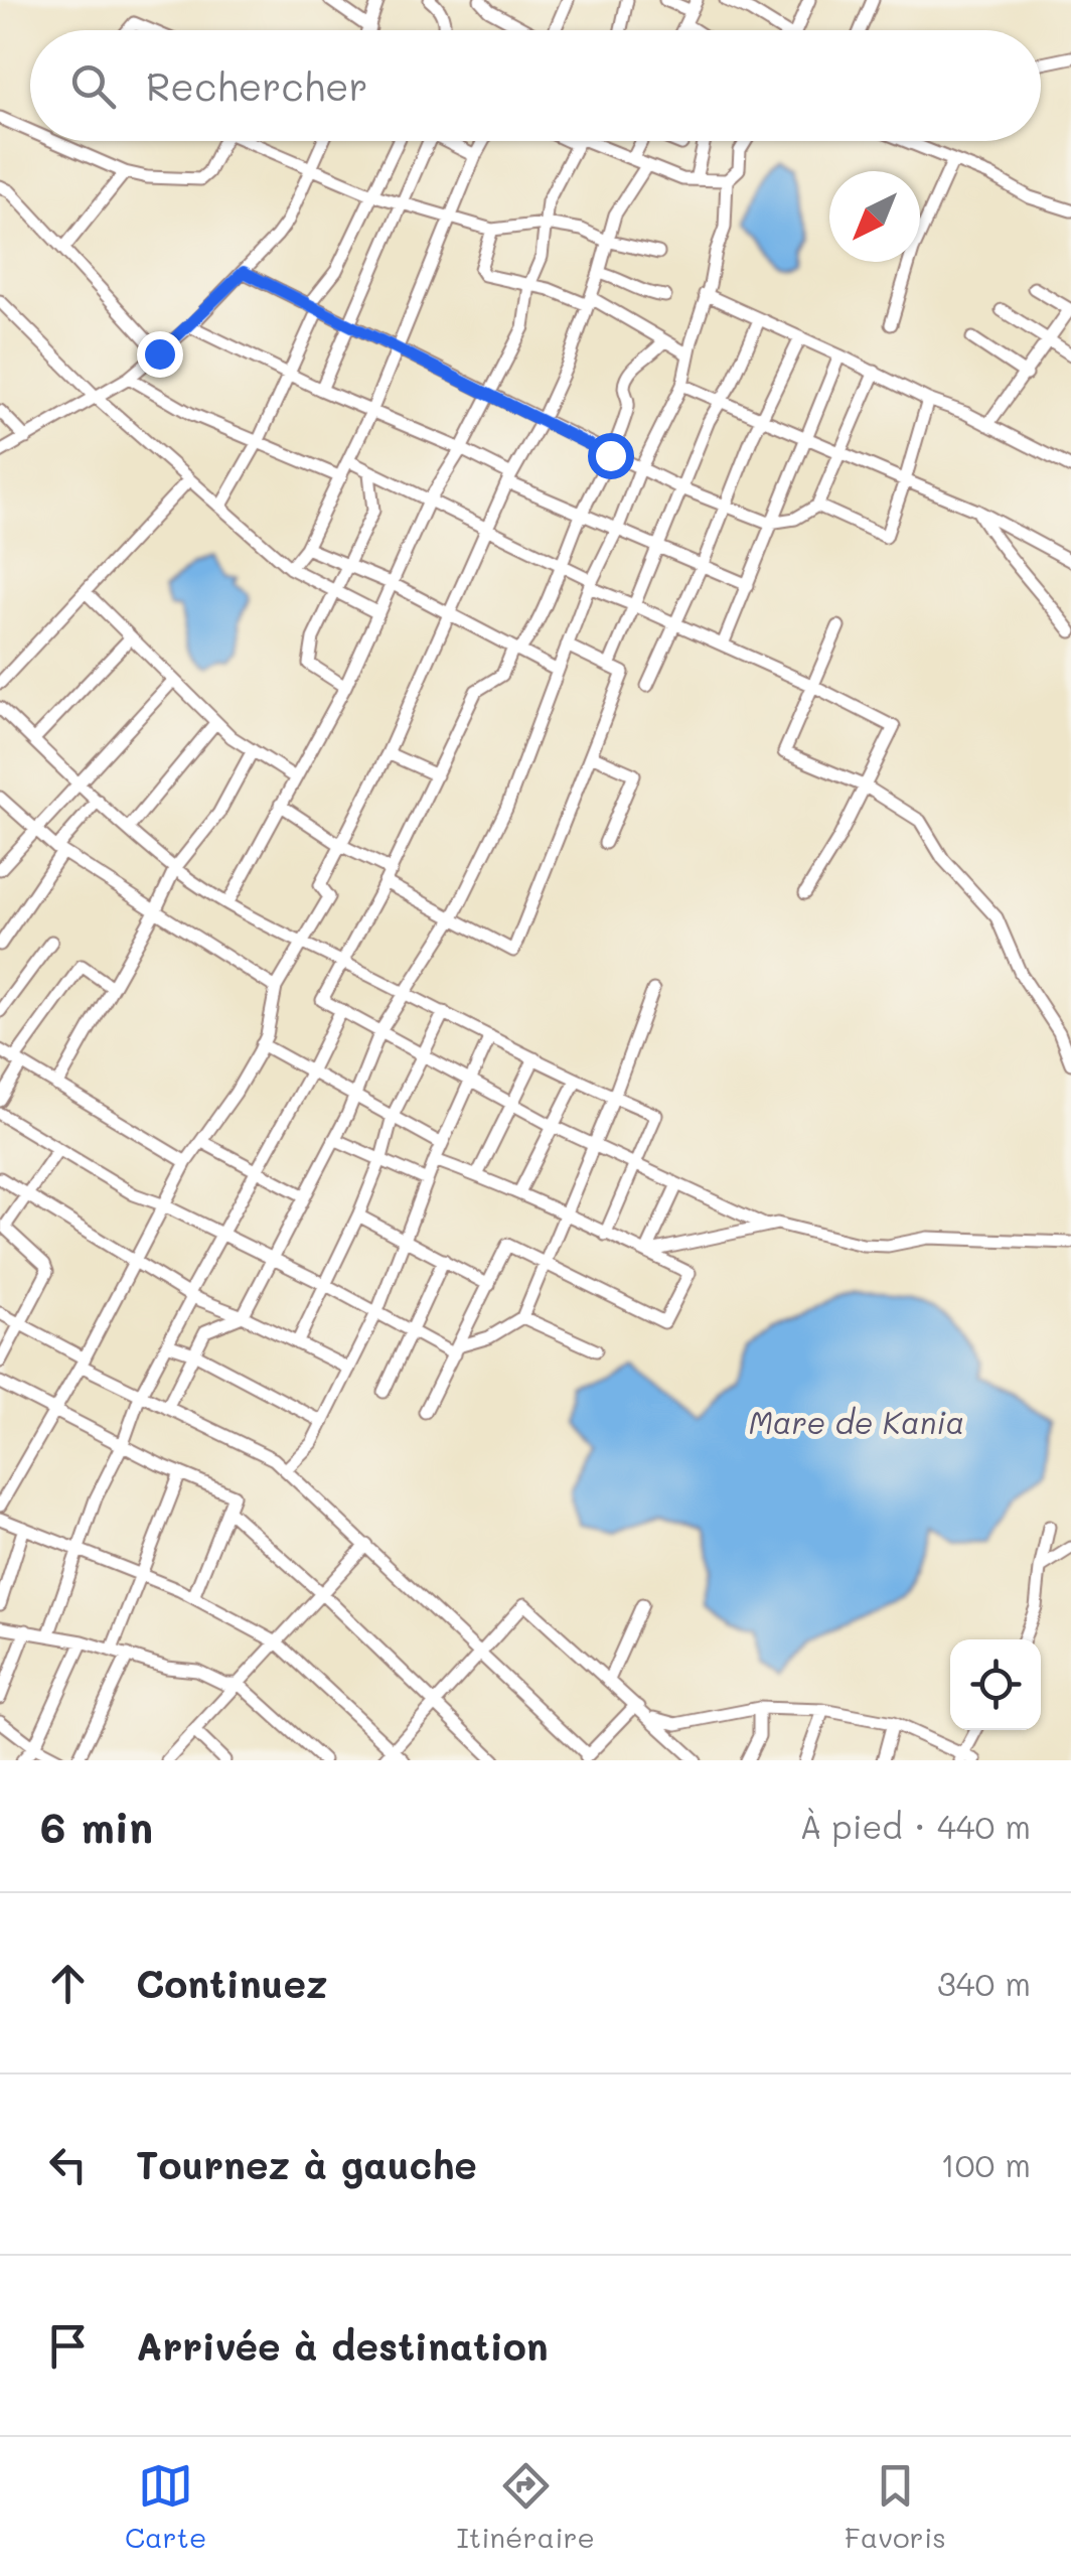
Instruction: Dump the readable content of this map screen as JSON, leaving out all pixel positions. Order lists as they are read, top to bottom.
{
  "water": ["Mare de Kania"],
  "north": "bottom left",
  "page": {
    "search": "Rechercher",
    "heading": ["6 min", "À pied · 440 m"],
    "list": [
      ["Continuez", "340 m"],
      ["Tournez à gauche", "100 m"],
      "Arrivée à destination"
    ],
    "nav": ["Carte", "Itinéraire", "Favoris"]
  }
}
